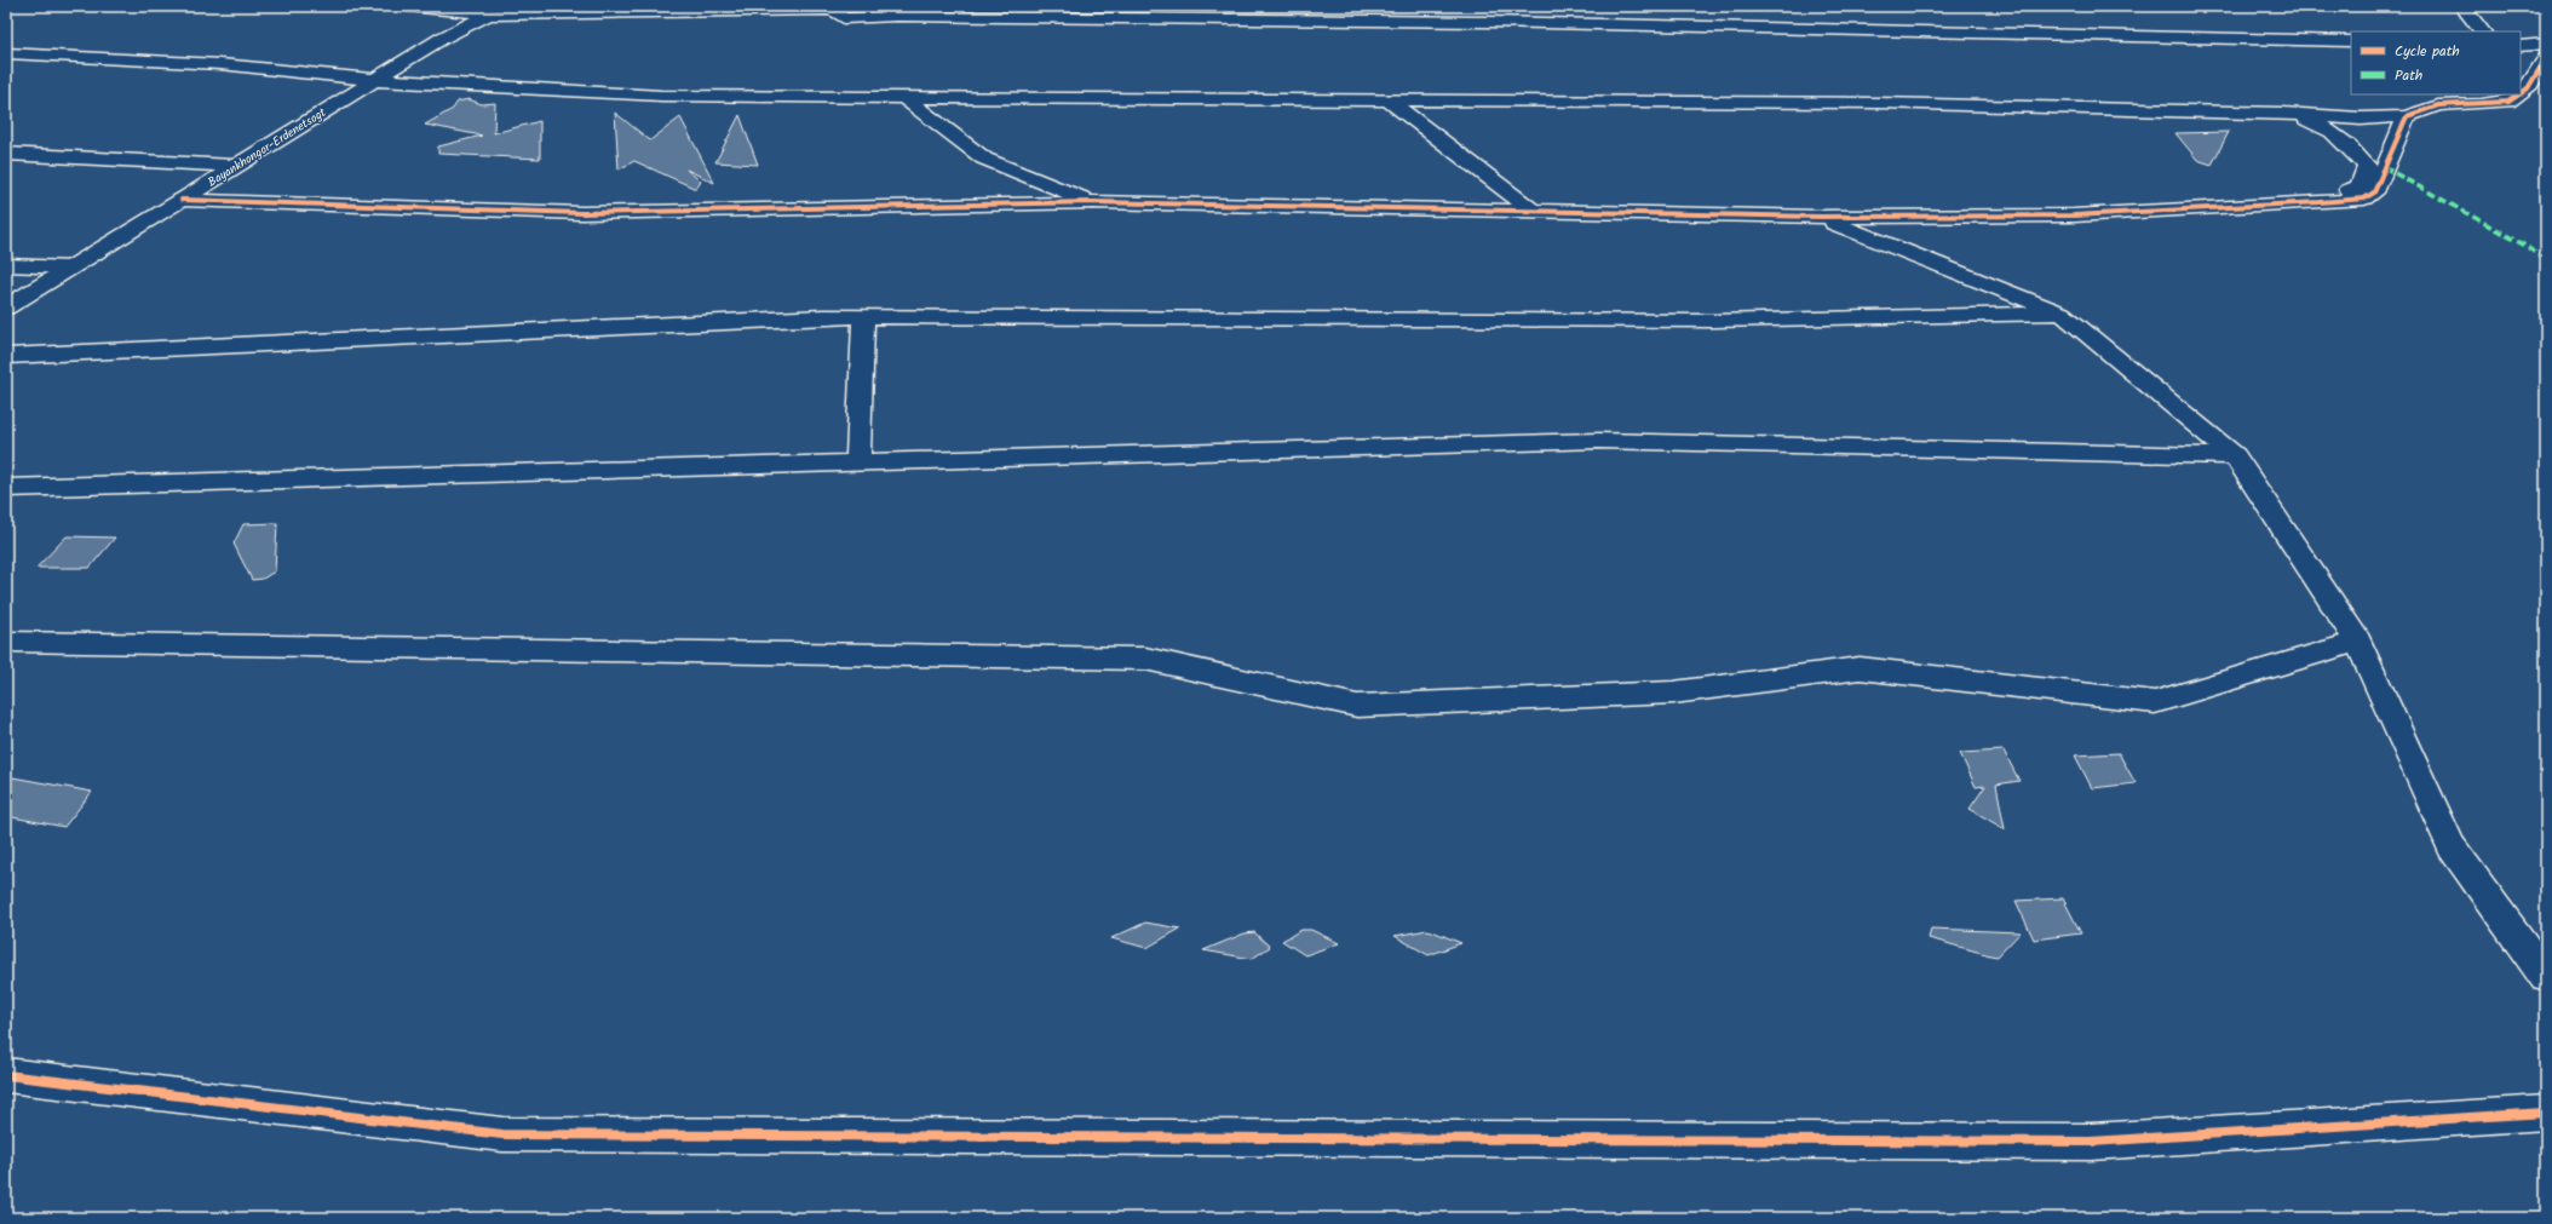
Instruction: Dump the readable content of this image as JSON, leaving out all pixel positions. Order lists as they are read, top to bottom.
{
  "streets": {
    "street": ["Bayankhongor-Erdenetsogt"]
  },
  "legend": ["Cycle path", "Path"]
}
